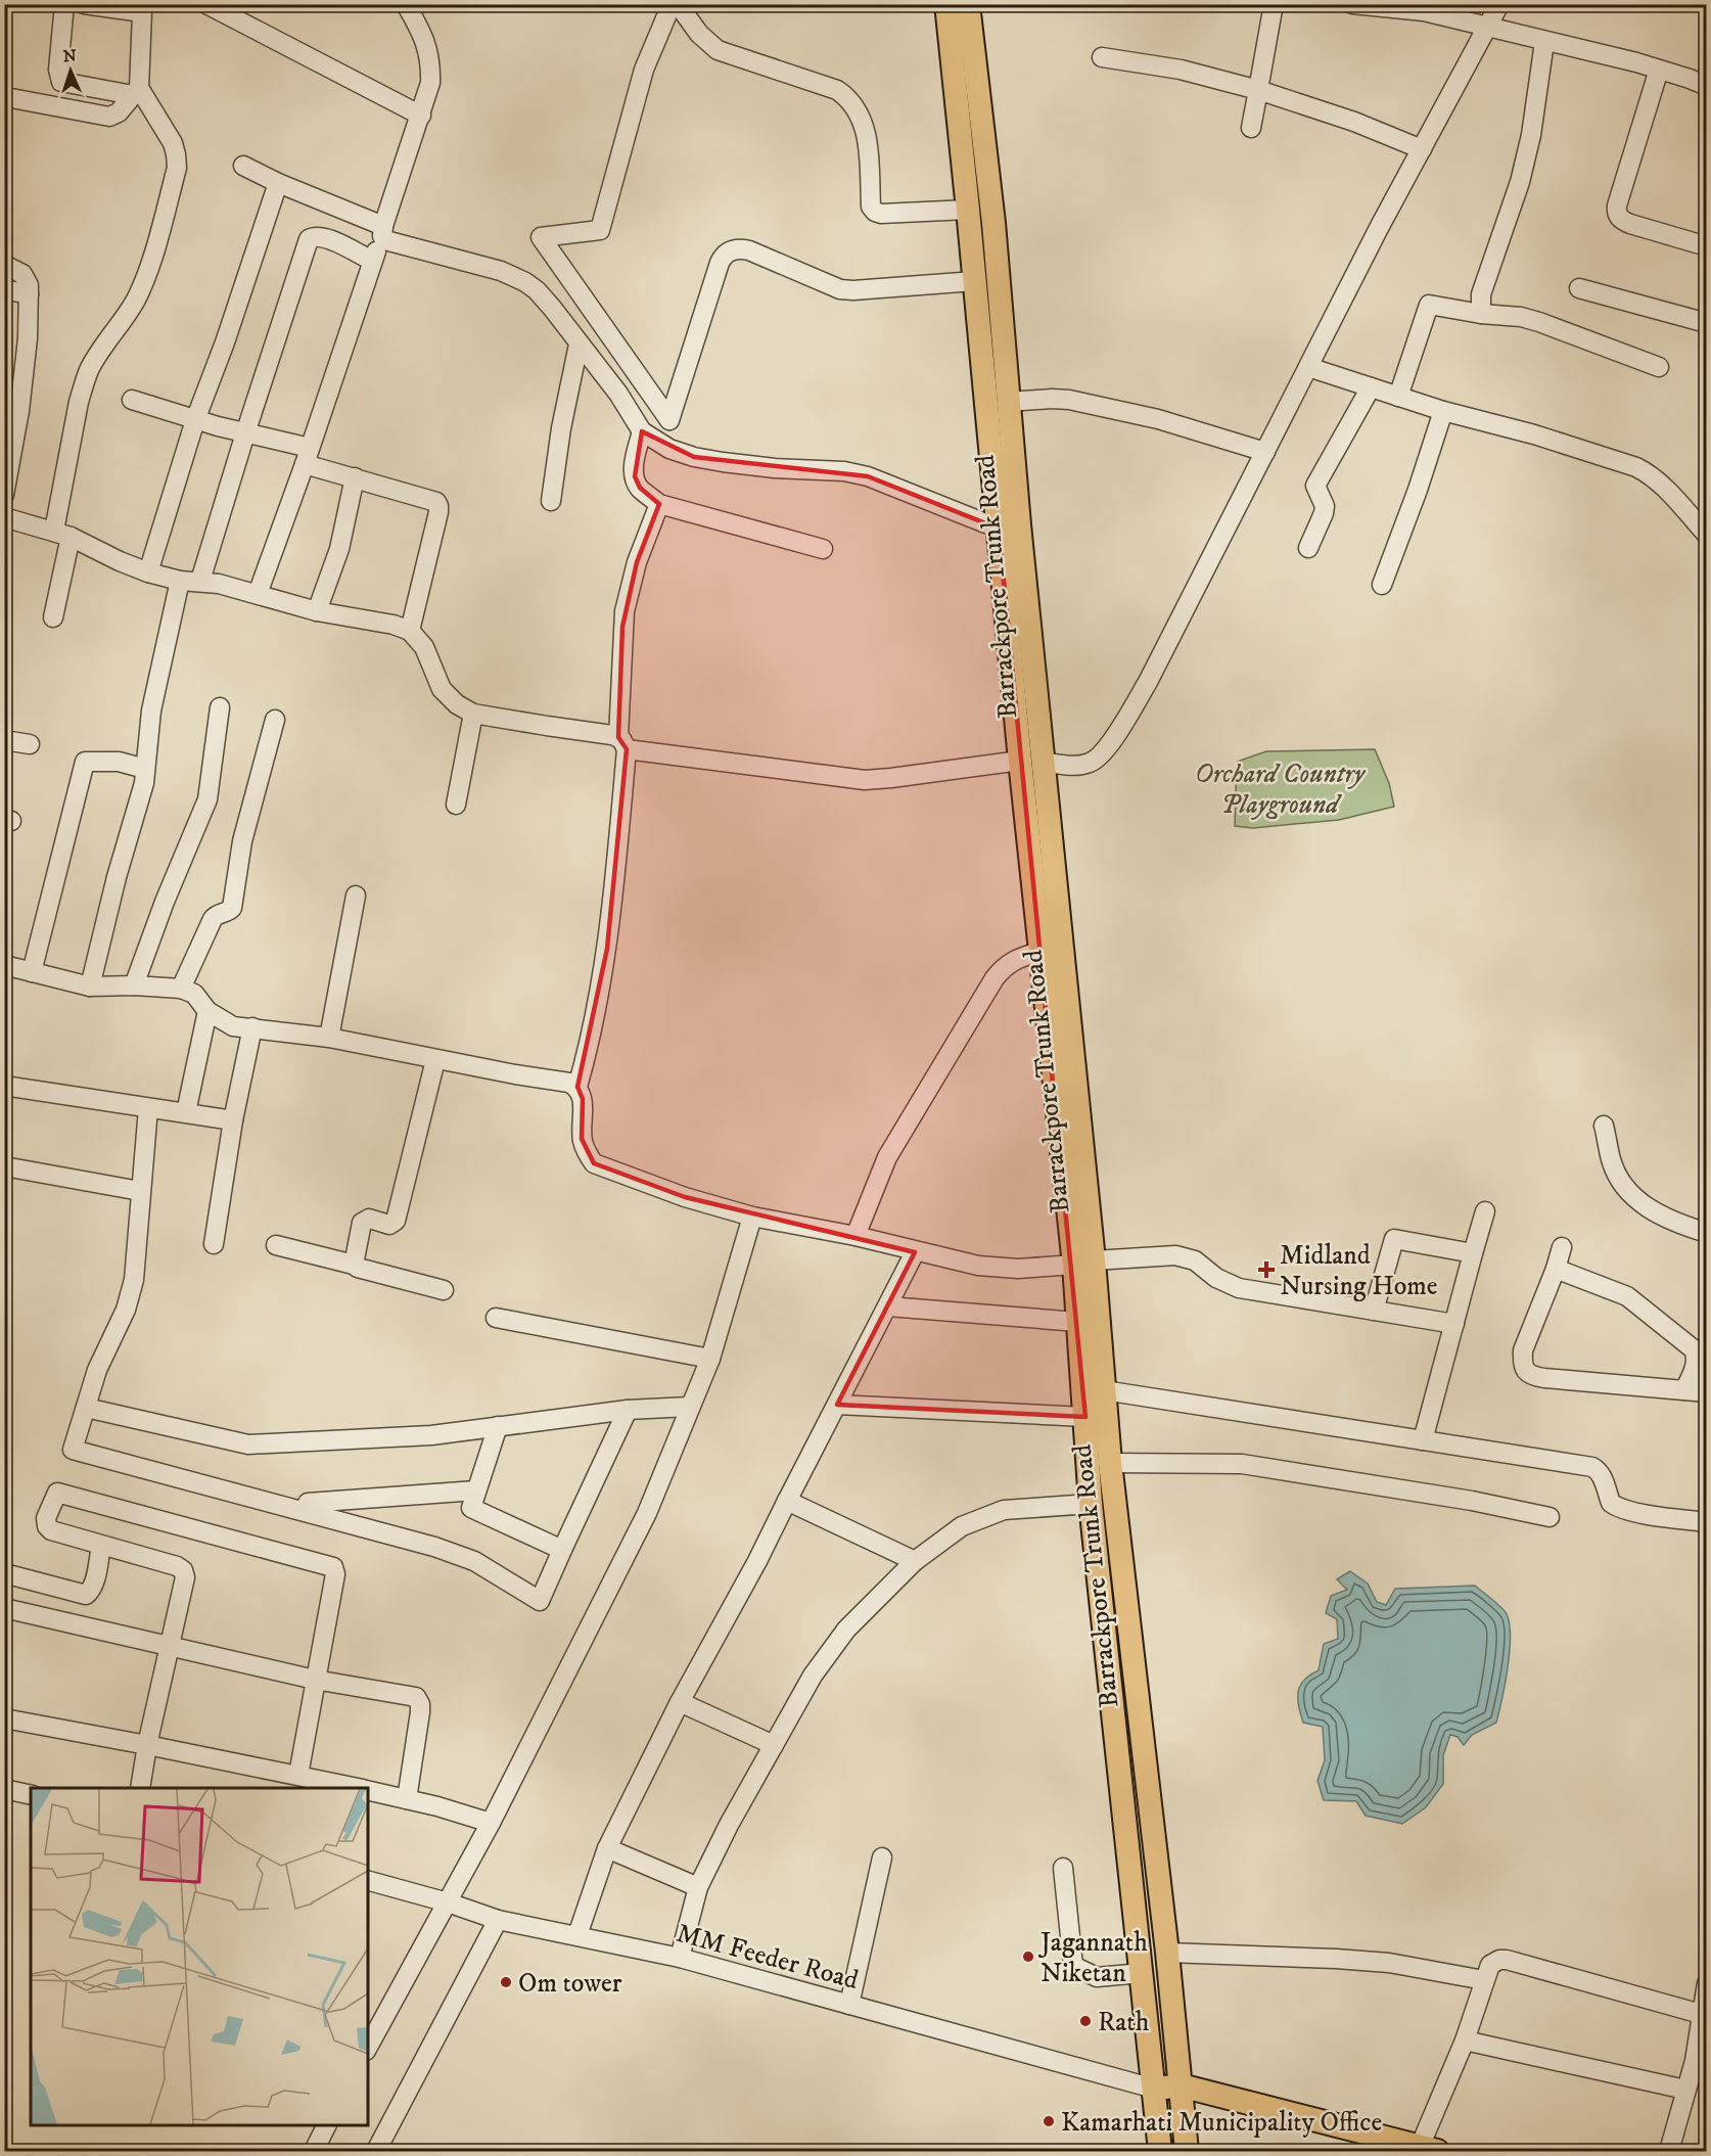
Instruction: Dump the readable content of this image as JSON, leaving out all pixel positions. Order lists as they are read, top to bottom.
{
  "streets": {
    "main road": ["Barrackpore Trunk Road"],
    "street": ["MM Feeder Road"]
  },
  "crossings": [
    ["Barrackpore Trunk Road", "MM Feeder Road"]
  ],
  "parks": ["Orchard Country Playground"],
  "places": {
    "health": ["Midland Nursing Home"],
    "other": [
      "Jagannath Niketan",
      "Om tower",
      "Rath",
      "Kamarhati Municipality Office"
    ]
  },
  "north": "top"
}
